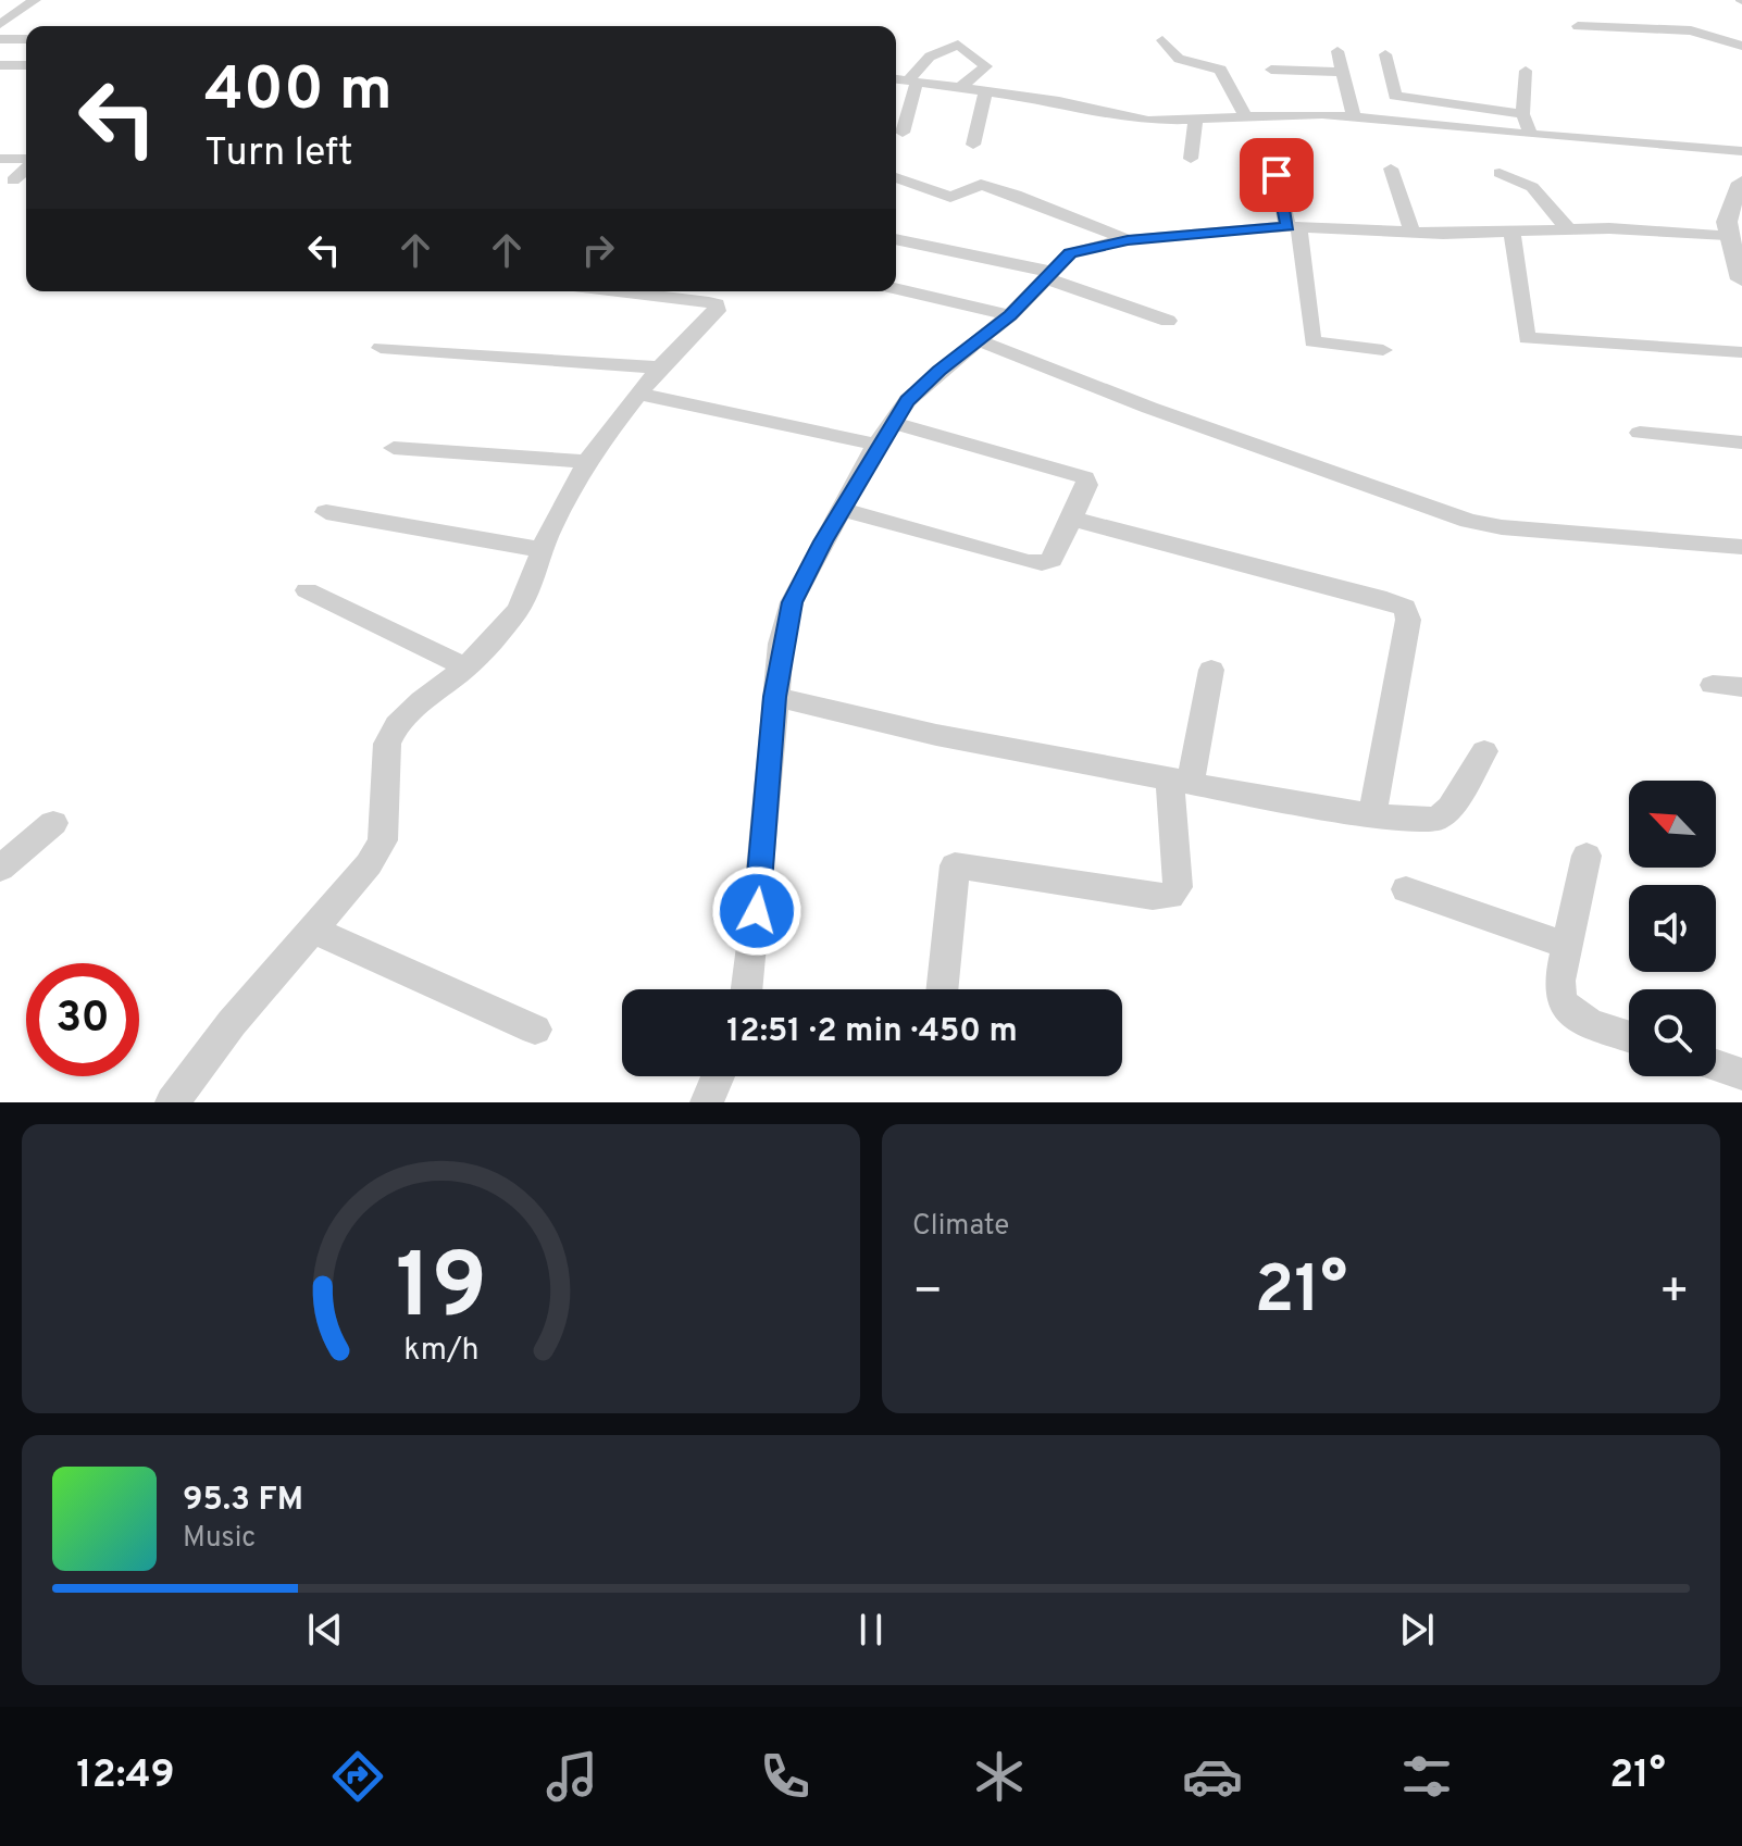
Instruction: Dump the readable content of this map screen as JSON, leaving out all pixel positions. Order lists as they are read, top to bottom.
{
  "north": "top left",
  "page": {
    "turn": ["400 m", "Turn left"],
    "limit": "30",
    "trip": "12:51 · 2 min · 450 m",
    "tile": "Climate",
    "heat": ["−", "21°", "+"],
    "song": ["95.3 FM", "Music"],
    "tabs": ["12:49", "21°"],
    "gauge": ["19", "km/h"]
  }
}
